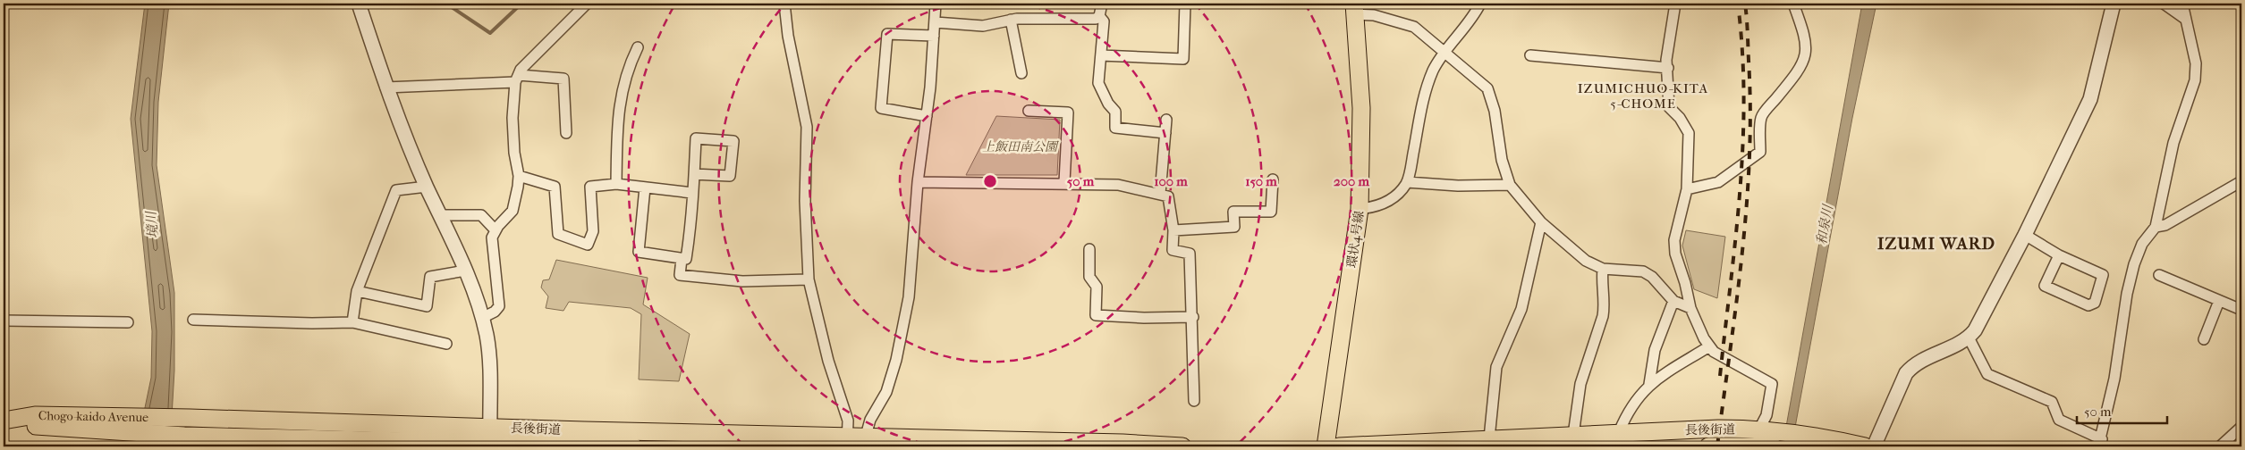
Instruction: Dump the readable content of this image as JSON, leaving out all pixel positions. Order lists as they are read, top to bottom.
{
  "streets": {
    "main road": ["環状4号線", "Chogo-kaido Avenue", "長後街道"]
  },
  "crossings": [
    ["Chogo-kaido Avenue", "長後街道"]
  ],
  "districts": ["IZUMICHUO-KITA 5-CHOME", "IZUMI WARD"],
  "water": ["境川", "和泉川"],
  "parks": ["上飯田南公園"],
  "scale_bar": "50 m",
  "rings": [
    "50 m",
    "100 m",
    "150 m",
    "200 m"
  ]
}
